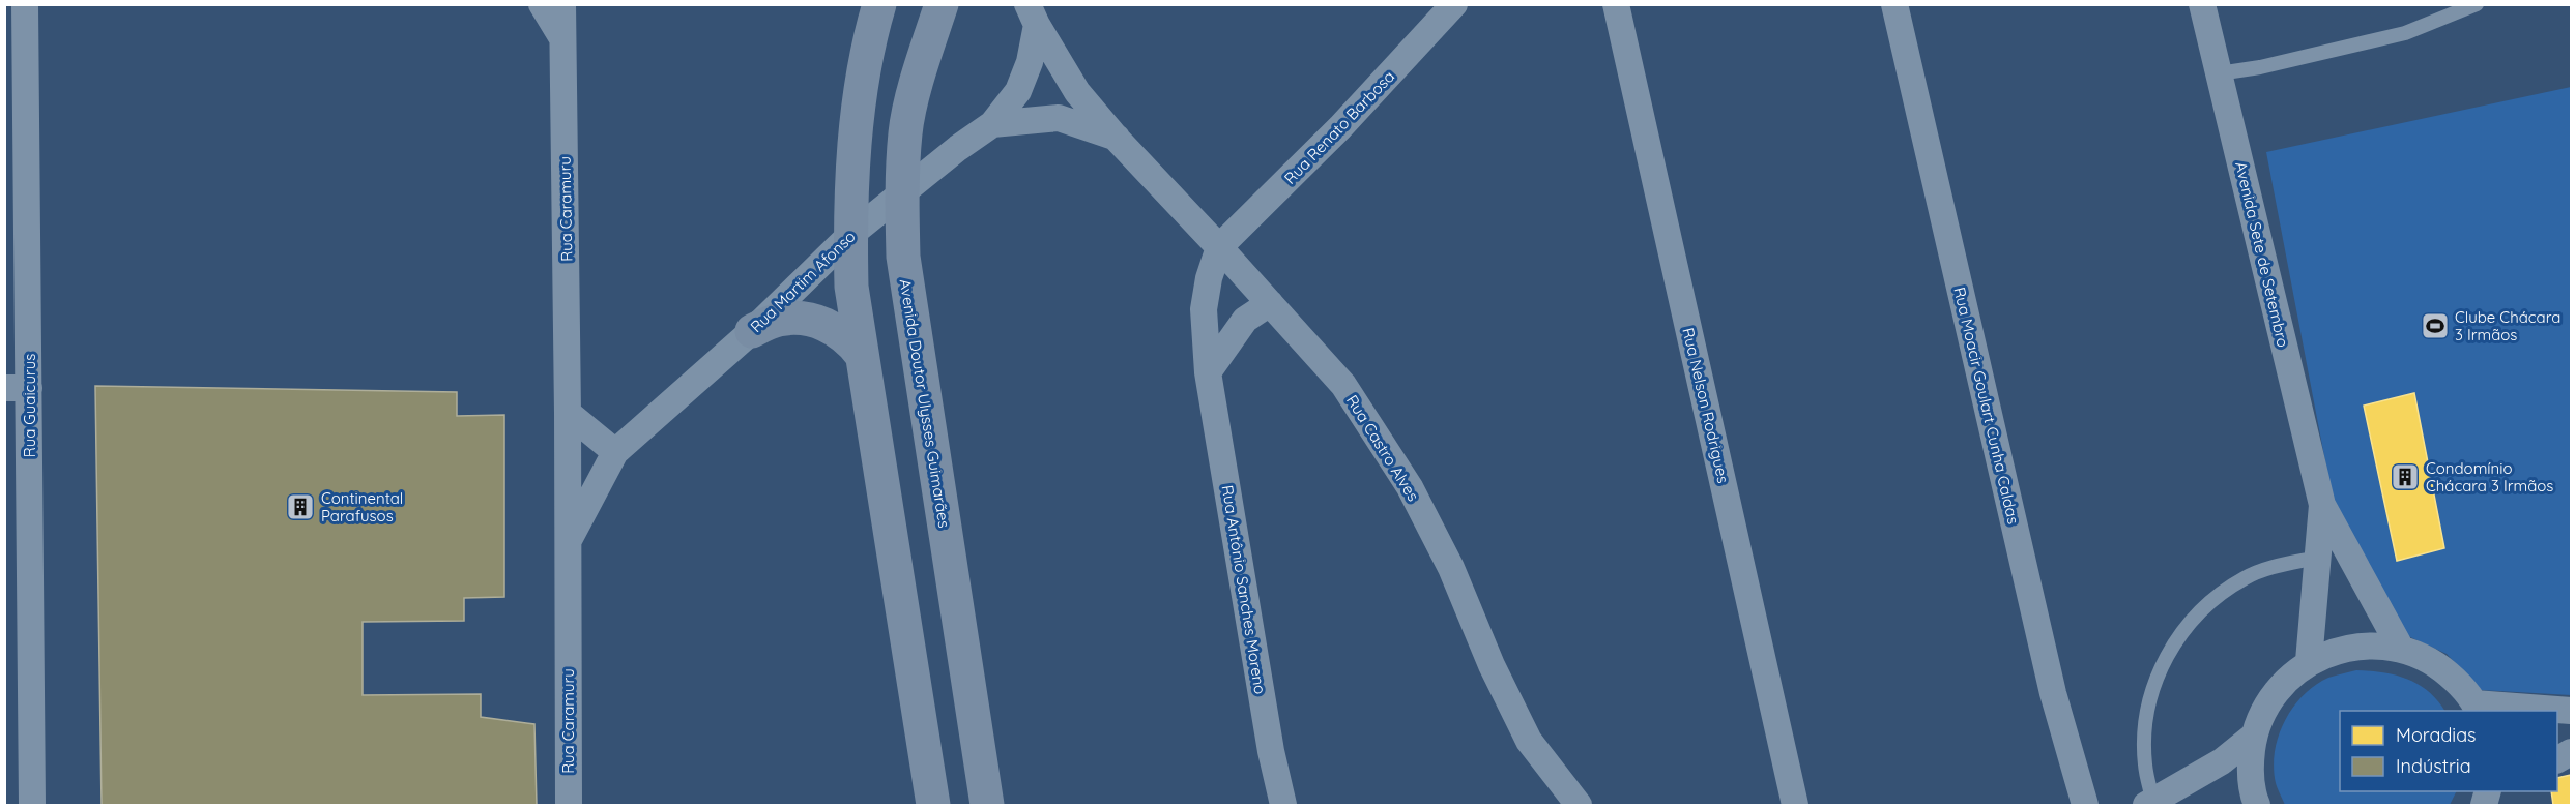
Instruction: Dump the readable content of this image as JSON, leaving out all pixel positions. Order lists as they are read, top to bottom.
{
  "streets": {
    "main road": ["Avenida Doutor Ulysses Guimarães"],
    "street": [
      "Rua Renato Barbosa",
      "Rua Caramuru",
      "Avenida Sete de Setembro",
      "Rua Martim Afonso",
      "Rua Guaicurus",
      "Rua Nelson Rodrigues",
      "Rua Moacir Goulart Cunha Caldas",
      "Rua Castro Alves",
      "Rua Antônio Sanches Moreno"
    ]
  },
  "crossings": [
    ["Rua Renato Barbosa", "Rua Castro Alves"],
    ["Rua Renato Barbosa", "Rua Antônio Sanches Moreno"],
    ["Rua Caramuru", "Rua Martim Afonso"],
    ["Rua Martim Afonso", "Avenida Doutor Ulysses Guimarães"],
    ["Rua Martim Afonso", "Rua Castro Alves"],
    ["Rua Castro Alves", "Rua Antônio Sanches Moreno"]
  ],
  "places": {
    "sports": ["Clube Chácara 3 Irmãos"],
    "building": ["Condomínio Chácara 3 Irmãos", "Continental Parafusos"]
  },
  "legend": ["Moradias", "Indústria"]
}
